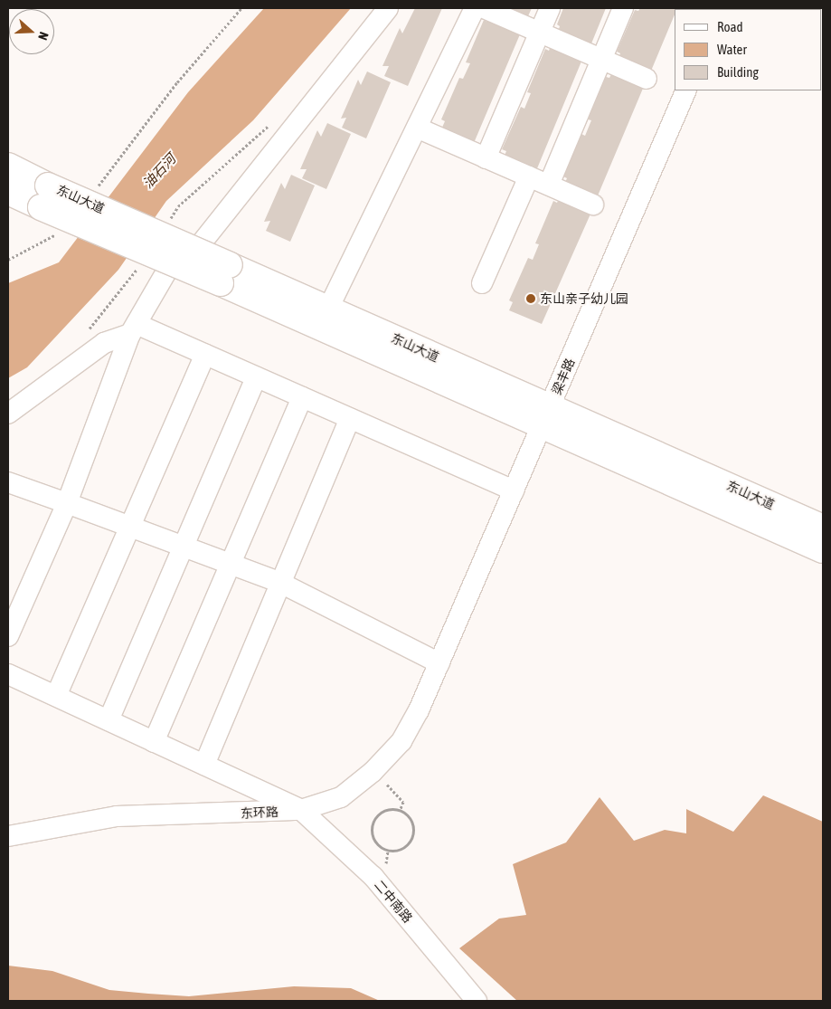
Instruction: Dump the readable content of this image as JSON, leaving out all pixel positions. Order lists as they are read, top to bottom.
{
  "streets": {
    "main road": ["东山大道"],
    "street": ["梁丰路", "东环路", "二中南路"]
  },
  "crossings": [
    ["东山大道", "梁丰路"],
    ["梁丰路", "东环路"],
    ["东环路", "二中南路"]
  ],
  "water": ["油石河"],
  "places": ["东山亲子幼儿园"],
  "legend": ["Road", "Water", "Building"],
  "north": "right"
}
